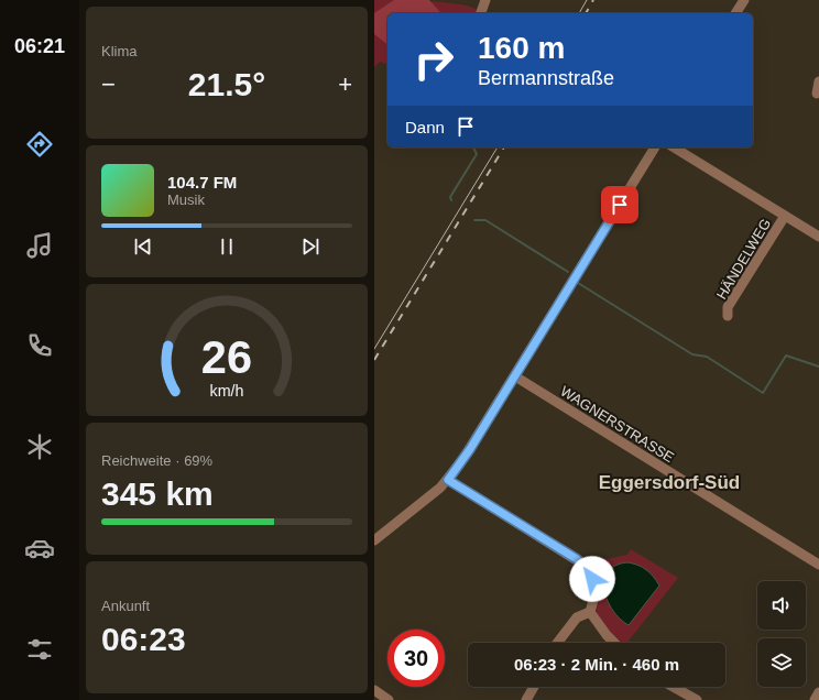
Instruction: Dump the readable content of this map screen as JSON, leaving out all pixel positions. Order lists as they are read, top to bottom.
{
  "streets": {
    "street": ["HÄNDELWEG", "WAGNERSTRASSE"]
  },
  "districts": ["Eggersdorf-Süd"],
  "page": {
    "tabs": "06:21",
    "tile": [
      "Klima",
      ["Reichweite · 69%", "345 km"],
      ["Ankunft", "06:23"]
    ],
    "turn": ["160 m", "Bermannstraße"],
    "heat": ["−", "21.5°", "+"],
    "then": "Dann",
    "song": ["104.7 FM", "Musik"],
    "limit": "30",
    "trip": "06:23 · 2 Min. · 460 m",
    "gauge": ["26", "km/h"]
  }
}
